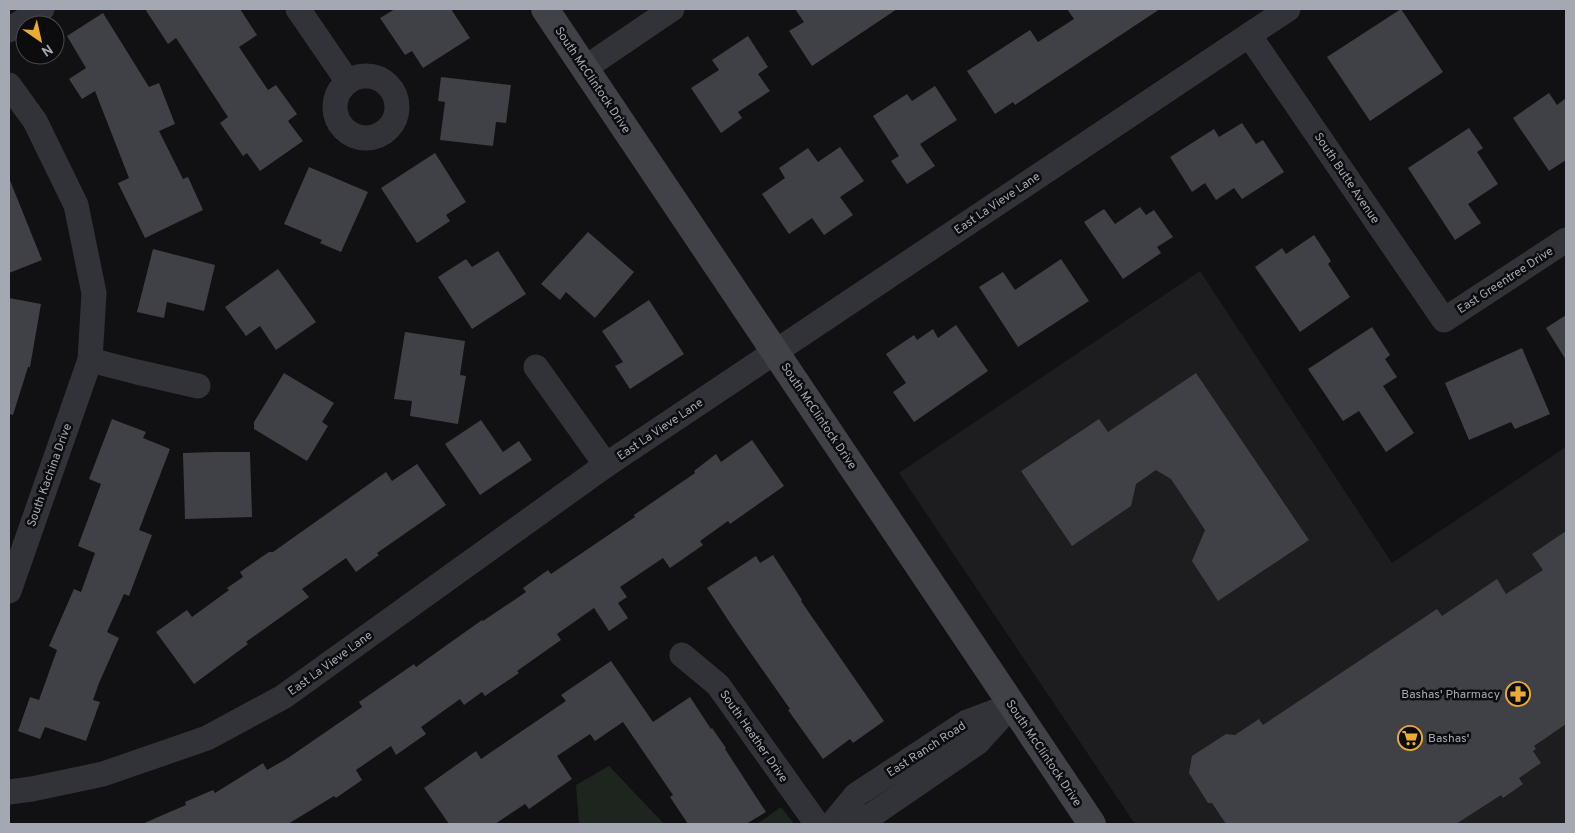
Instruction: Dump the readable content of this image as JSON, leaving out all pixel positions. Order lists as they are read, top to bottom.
{
  "streets": {
    "main road": ["South McClintock Drive"],
    "street": [
      "South Butte Avenue",
      "East La Vieve Lane",
      "East Greentree Drive",
      "South Kachina Drive",
      "South Heather Drive",
      "East Ranch Road"
    ]
  },
  "crossings": [
    ["South McClintock Drive", "East La Vieve Lane"],
    ["South McClintock Drive", "East Ranch Road"],
    ["South Butte Avenue", "East La Vieve Lane"],
    ["South Butte Avenue", "East Greentree Drive"]
  ],
  "places": {
    "pharmacy": ["Bashas' Pharmacy"],
    "supermarket": ["Bashas'"]
  },
  "north": "bottom right"
}
